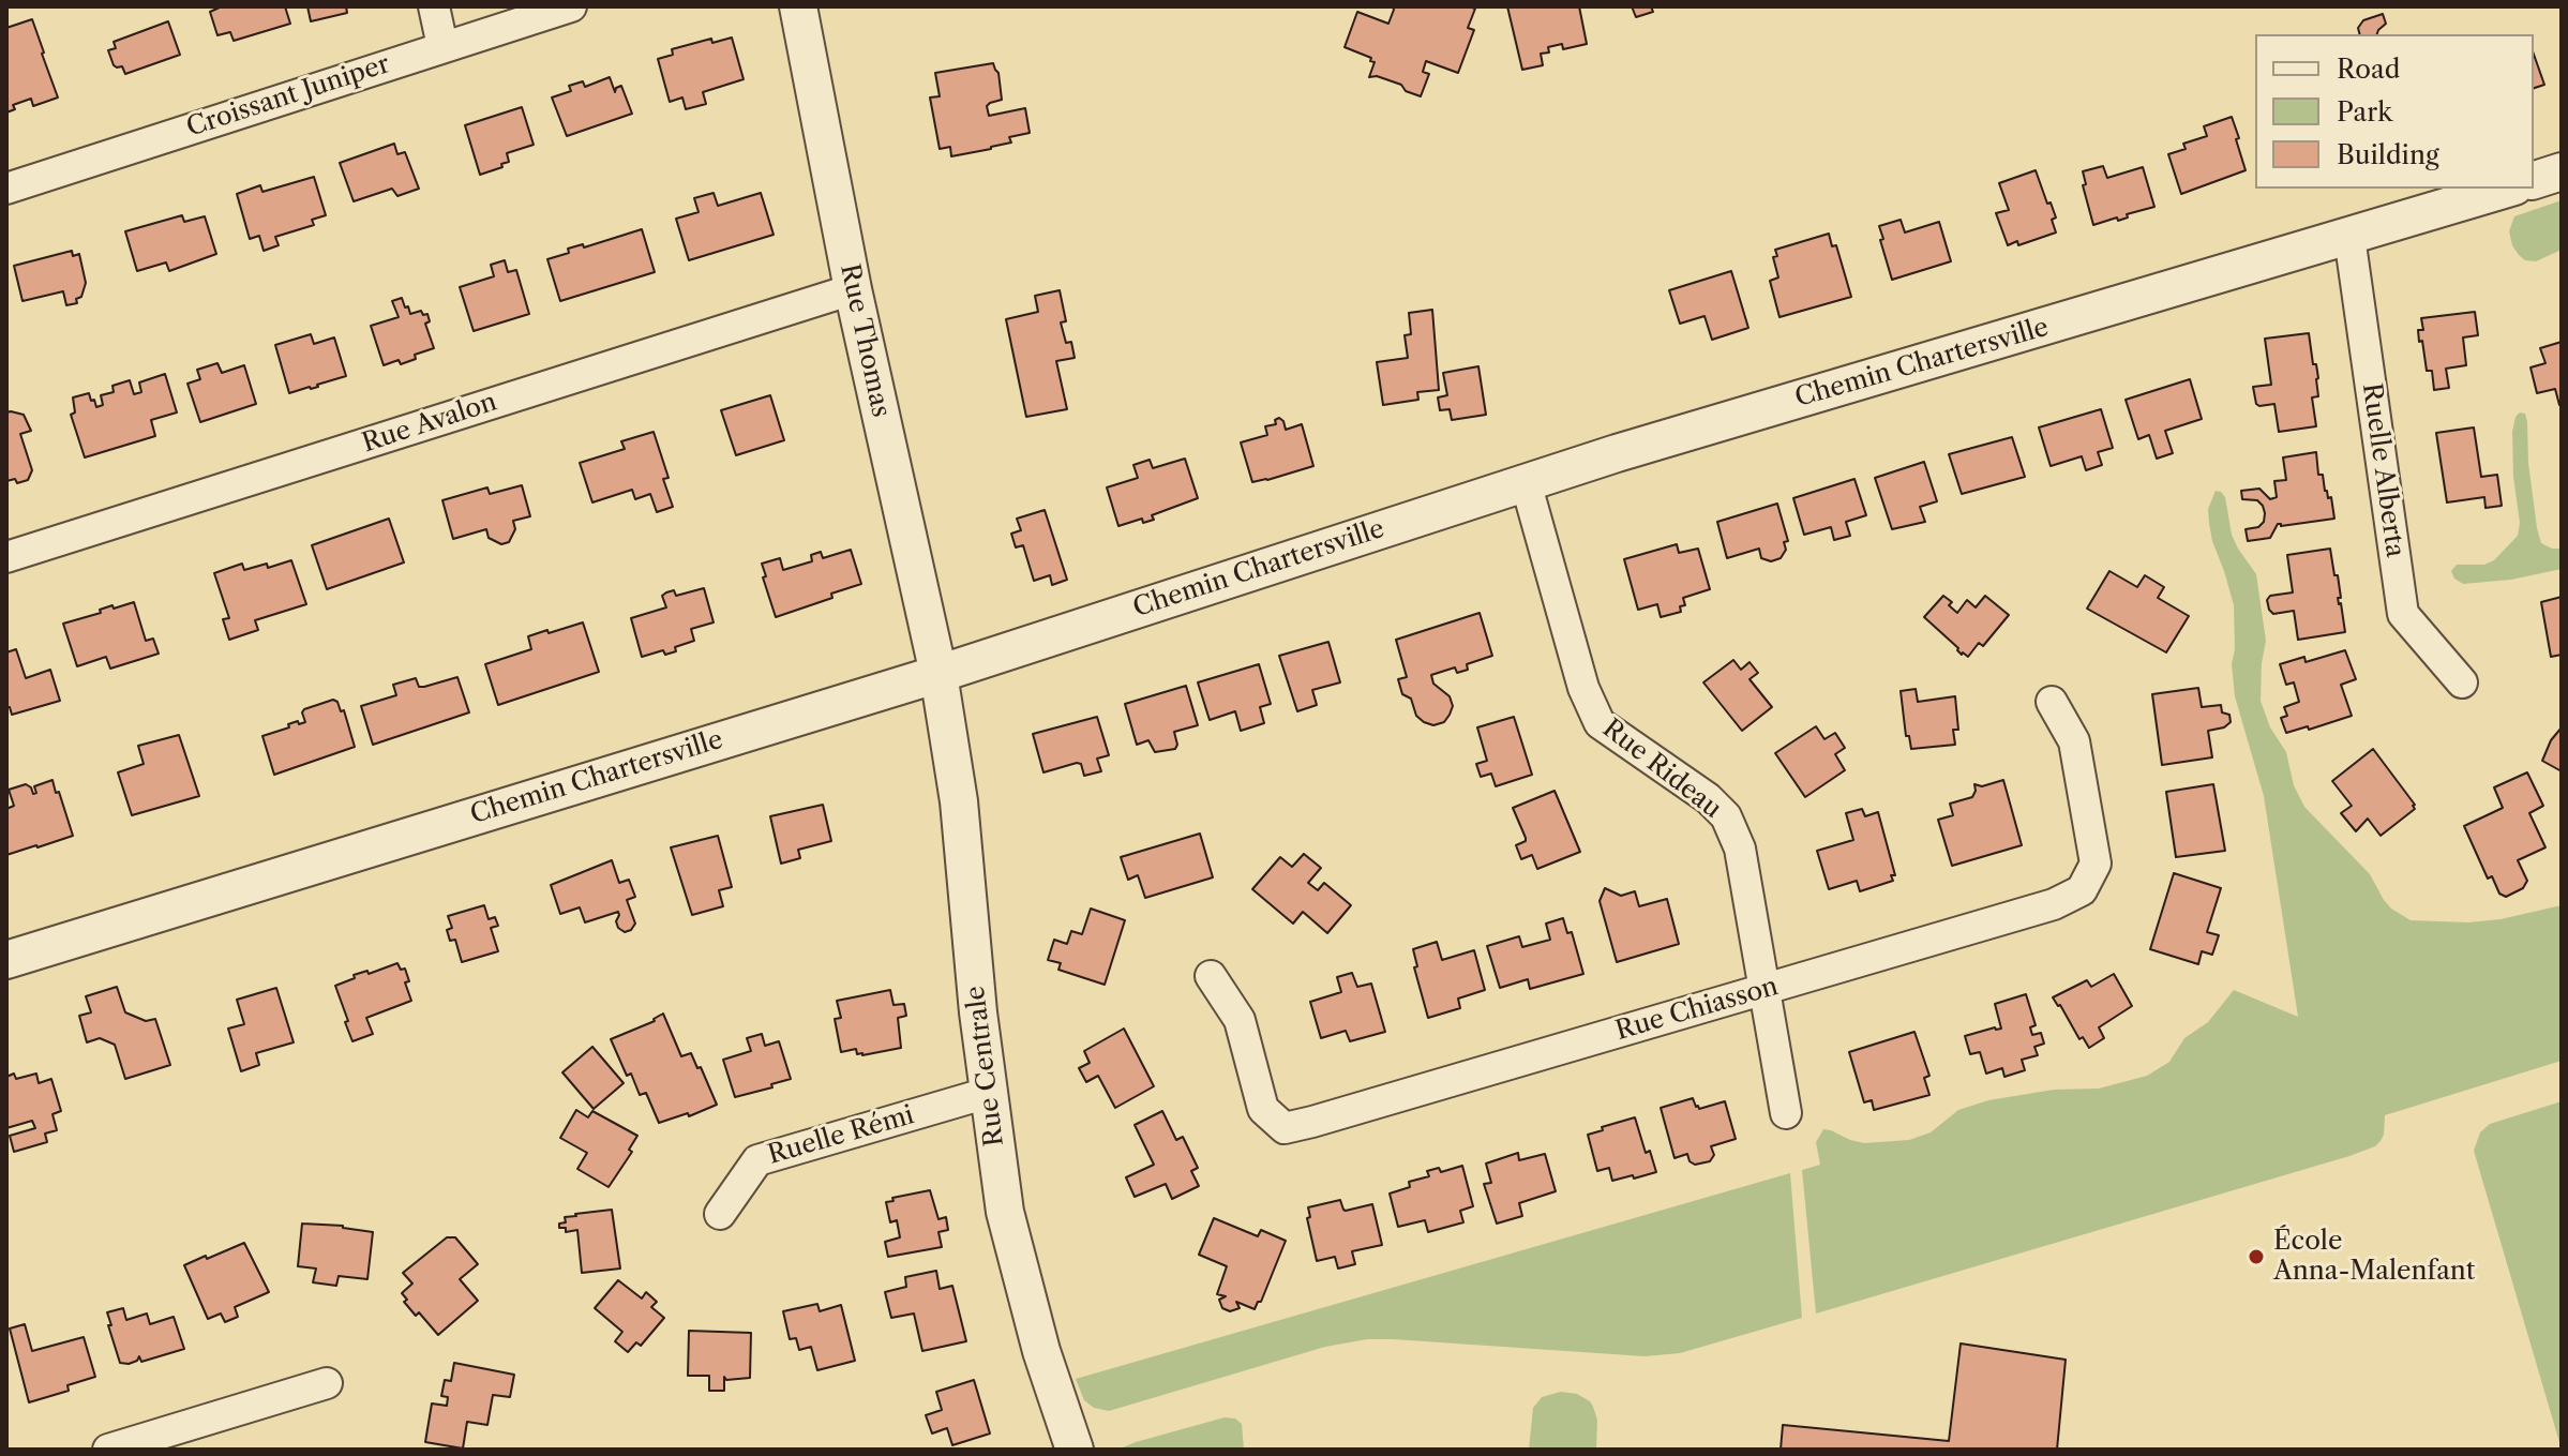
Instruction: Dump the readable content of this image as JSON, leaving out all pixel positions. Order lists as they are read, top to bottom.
{
  "streets": {
    "street": [
      "Croissant Juniper",
      "Rue Thomas",
      "Chemin Chartersville",
      "Rue Avalon",
      "Ruelle Alberta",
      "Rue Rideau",
      "Rue Chiasson",
      "Rue Centrale",
      "Ruelle Rémi"
    ]
  },
  "crossings": [
    ["Rue Thomas", "Chemin Chartersville"],
    ["Rue Thomas", "Rue Avalon"],
    ["Rue Thomas", "Rue Centrale"],
    ["Chemin Chartersville", "Ruelle Alberta"],
    ["Chemin Chartersville", "Rue Rideau"],
    ["Chemin Chartersville", "Rue Centrale"],
    ["Rue Rideau", "Rue Chiasson"],
    ["Rue Centrale", "Ruelle Rémi"]
  ],
  "places": ["École Anna-Malenfant"],
  "legend": ["Road", "Park", "Building"]
}
